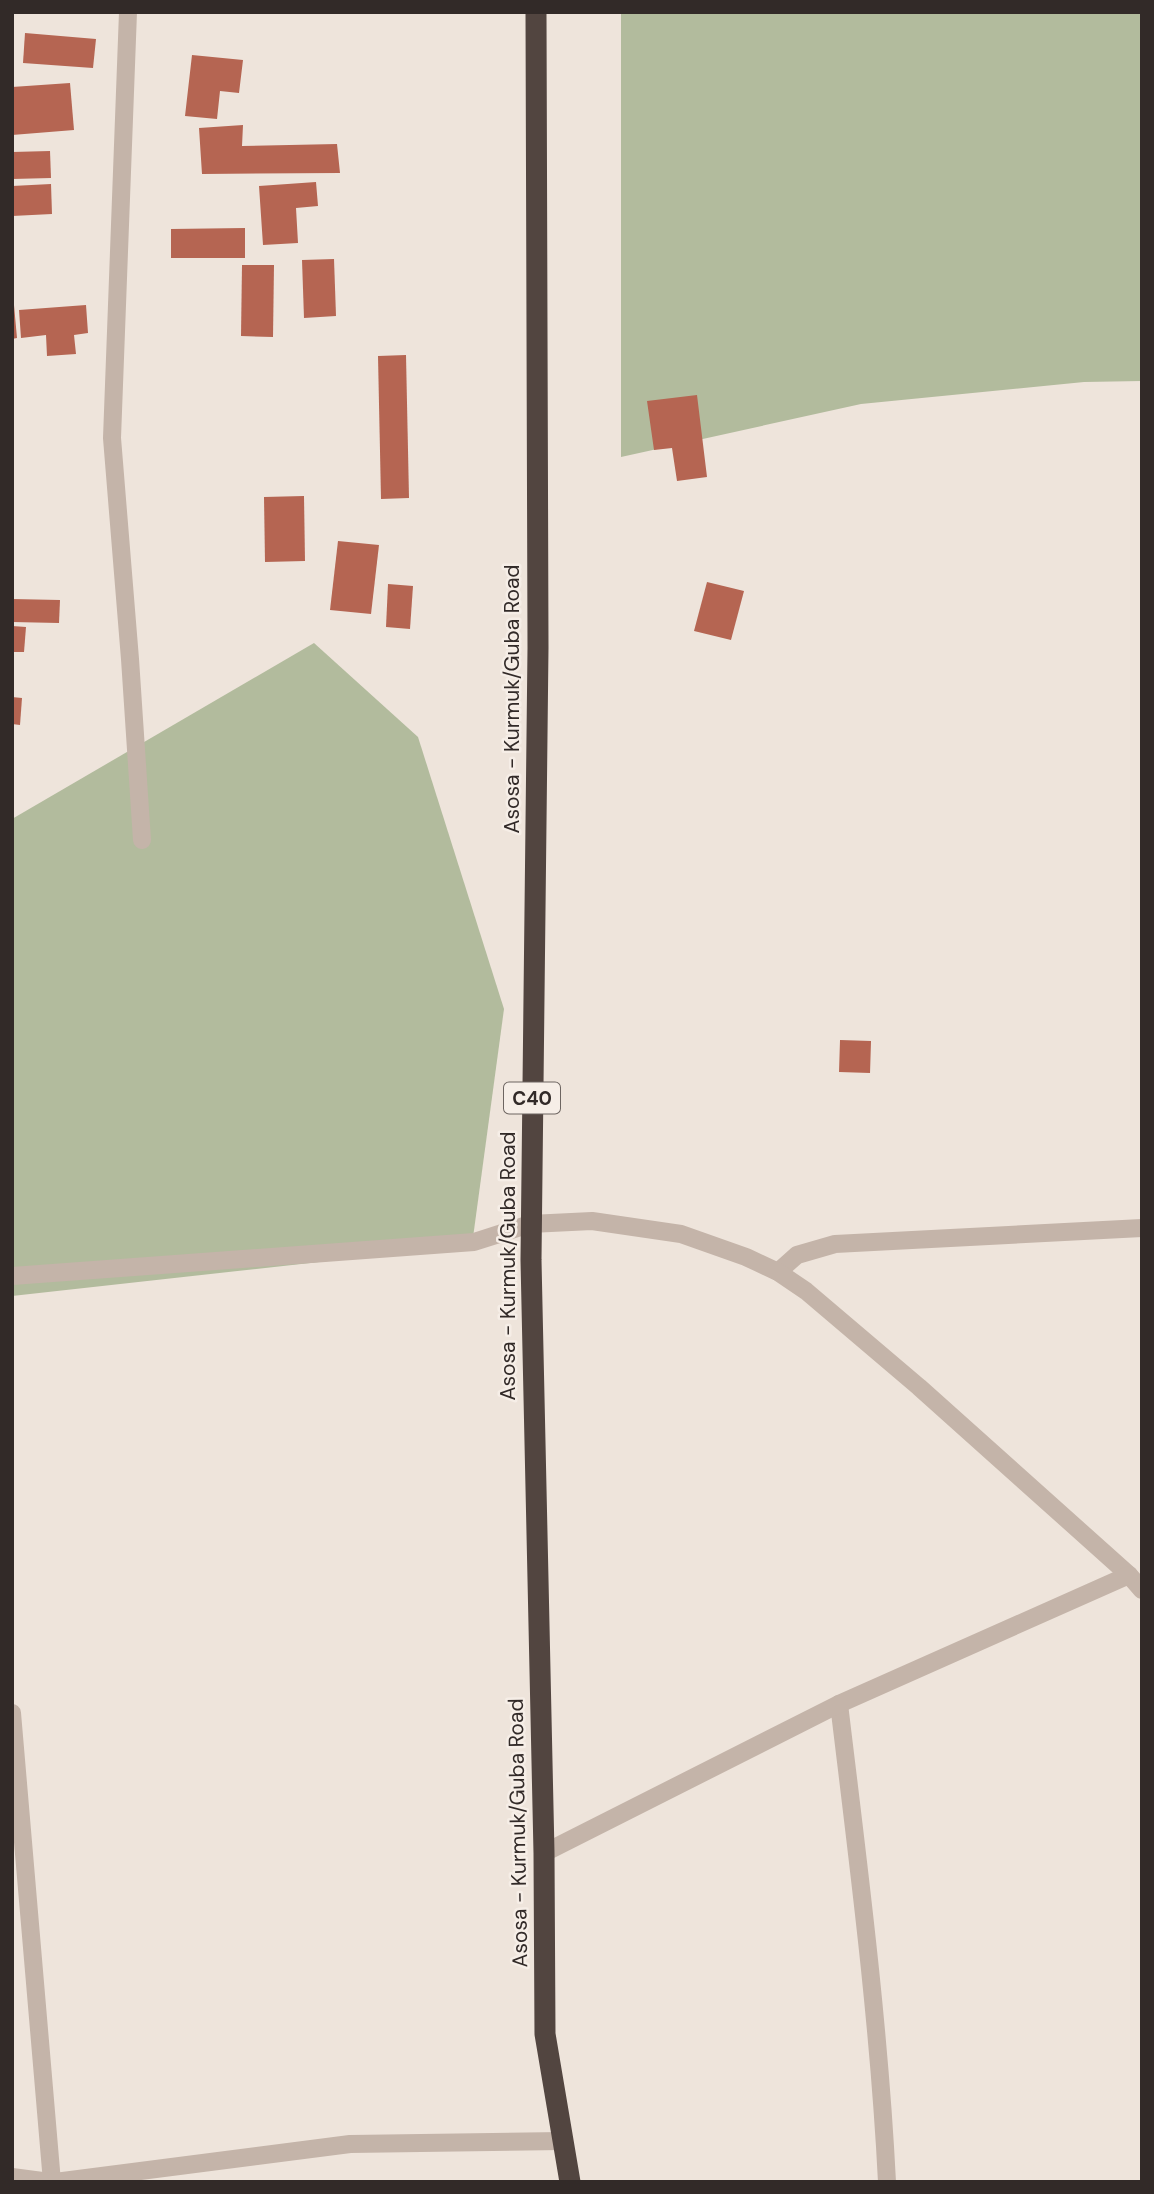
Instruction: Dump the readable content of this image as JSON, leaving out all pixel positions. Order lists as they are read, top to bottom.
{
  "streets": {
    "highway": ["Asosa - Kurmuk/Guba Road", "C40"]
  }
}
